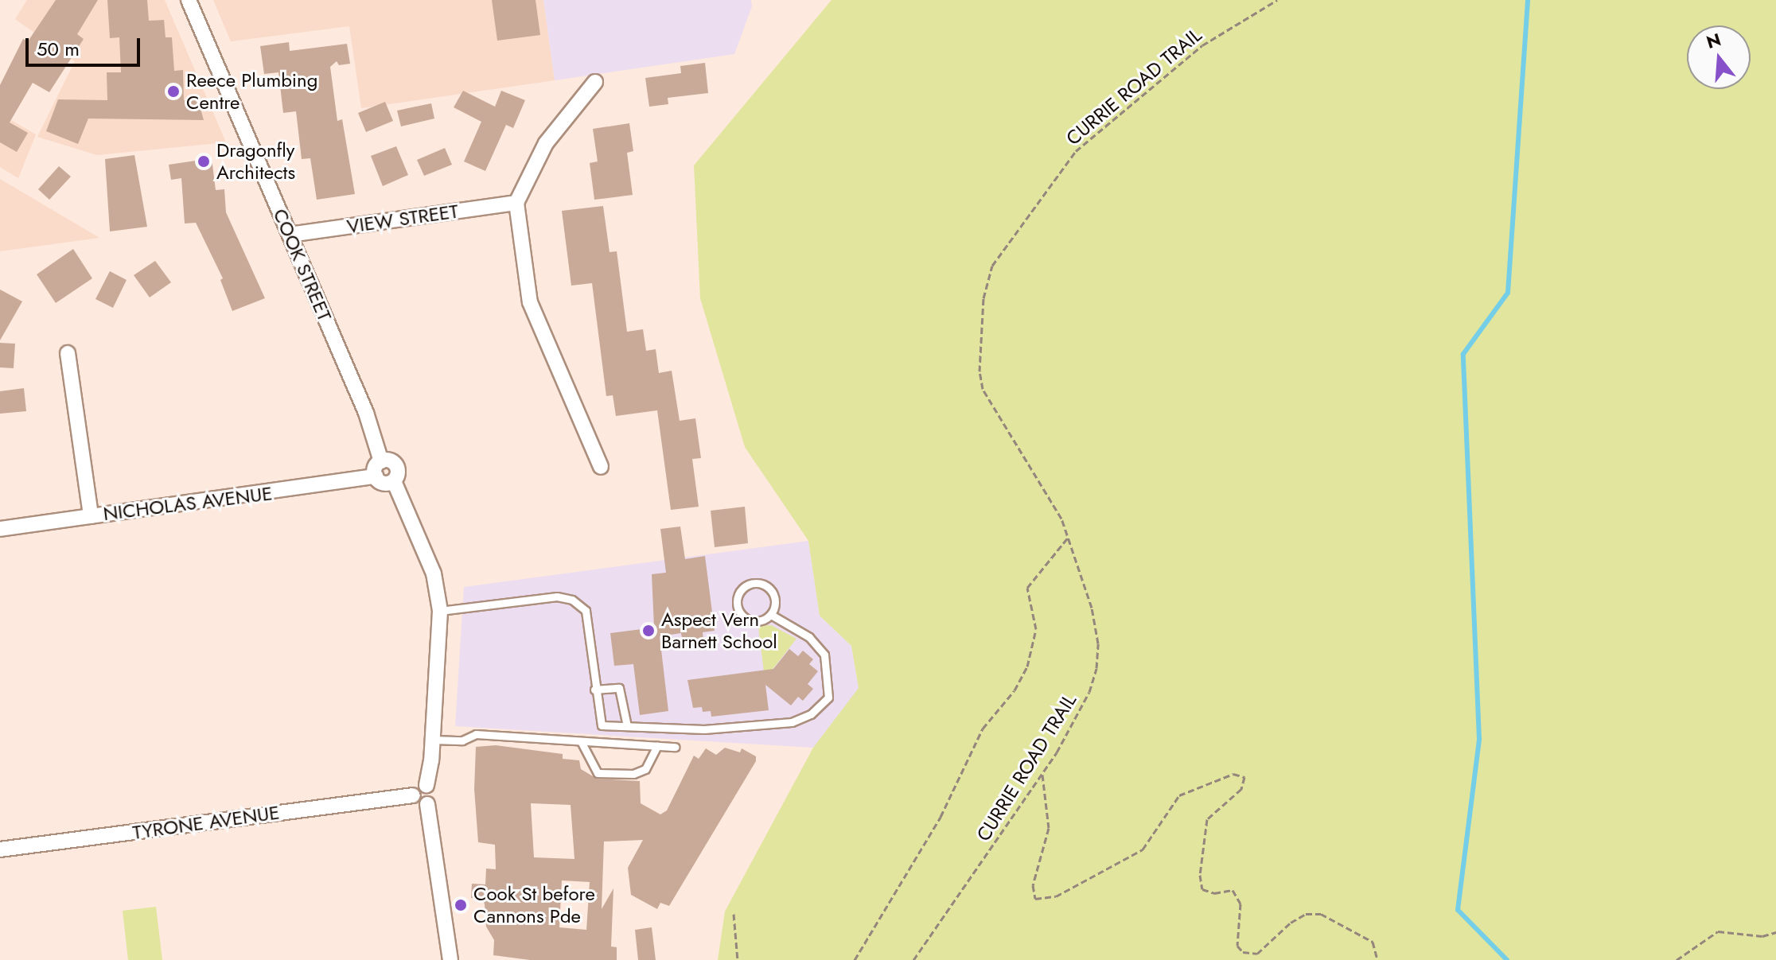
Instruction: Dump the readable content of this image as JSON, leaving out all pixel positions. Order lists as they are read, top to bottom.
{
  "streets": {
    "street": [
      "VIEW STREET",
      "COOK STREET",
      "NICHOLAS AVENUE",
      "TYRONE AVENUE"
    ],
    "path": ["CURRIE ROAD TRAIL"]
  },
  "crossings": [
    ["VIEW STREET", "COOK STREET"],
    ["COOK STREET", "NICHOLAS AVENUE"]
  ],
  "places": [
    "Reece Plumbing Centre",
    "Dragonfly Architects",
    "Aspect Vern Barnett School",
    "Cook St before Cannons Pde"
  ],
  "scale_bar": "50 m",
  "north": "top"
}
